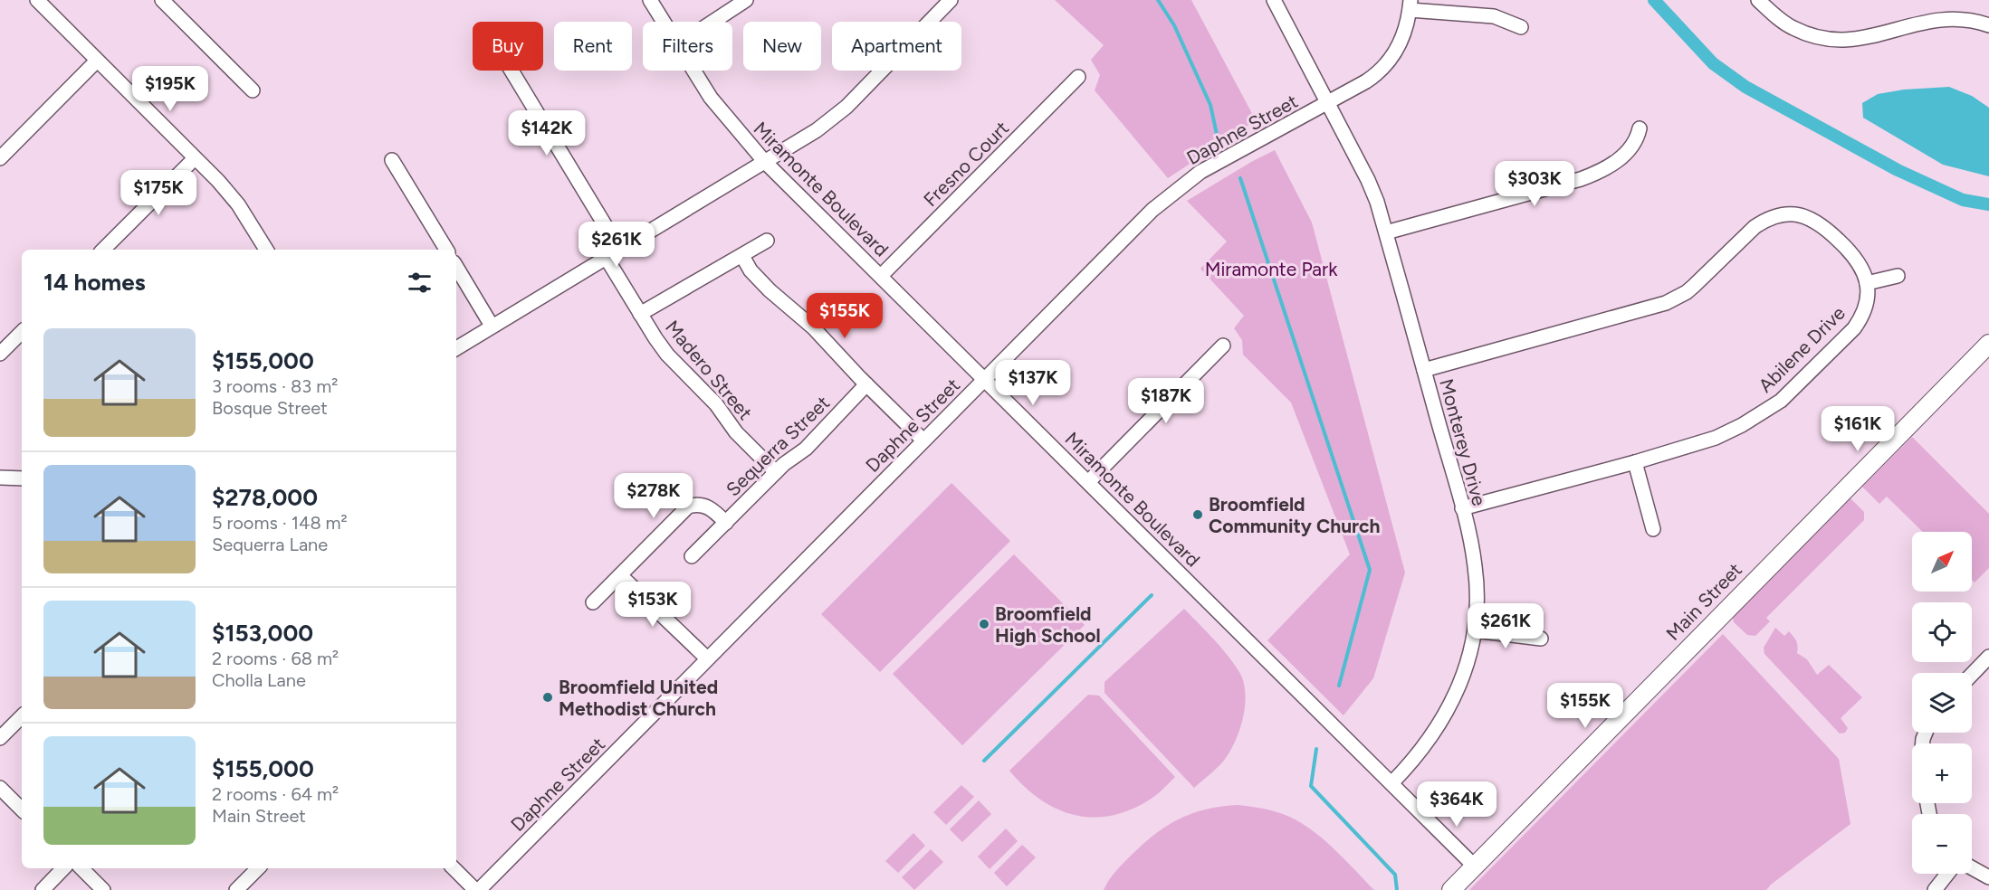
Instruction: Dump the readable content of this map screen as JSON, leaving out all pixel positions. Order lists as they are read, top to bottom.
{
  "streets": {
    "main road": ["Main Street"],
    "street": [
      "Daphne Street",
      "Fresno Court",
      "Miramonte Boulevard",
      "Abilene Drive",
      "Madero Street",
      "Monterey Drive",
      "Sequerra Street"
    ]
  },
  "crossings": [
    ["Daphne Street", "Miramonte Boulevard"],
    ["Daphne Street", "Monterey Drive"],
    ["Fresno Court", "Miramonte Boulevard"],
    ["Miramonte Boulevard", "Monterey Drive"],
    ["Miramonte Boulevard", "Main Street"],
    ["Abilene Drive", "Monterey Drive"],
    ["Madero Street", "Sequerra Street"]
  ],
  "parks": ["Miramonte Park"],
  "places": ["Broomfield Community Church", "Broomfield High School", "Broomfield United Methodist Church"],
  "north": "top right",
  "page": {
    "chip": [
      "Buy",
      "Rent",
      "Filters",
      "New",
      "Apartment"
    ],
    "price": [
      "$195K",
      "$142K",
      "$303K",
      "$175K",
      "$261K",
      "$155K",
      "$137K",
      "$187K",
      "$161K",
      "$278K",
      "$153K",
      "$261K",
      "$155K",
      "$364K"
    ],
    "heading": "14 homes",
    "list": [
      {
        "name": "$155,000",
        "note": "3 rooms · 83 m² · Bosque Street"
      },
      {
        "name": "$278,000",
        "note": "5 rooms · 148 m² · Sequerra Lane"
      },
      {
        "name": "$153,000",
        "note": "2 rooms · 68 m² · Cholla Lane"
      },
      {
        "name": "$155,000",
        "note": "2 rooms · 64 m² · Main Street"
      }
    ],
    "map_buttons": ["+", "−"]
  }
}
